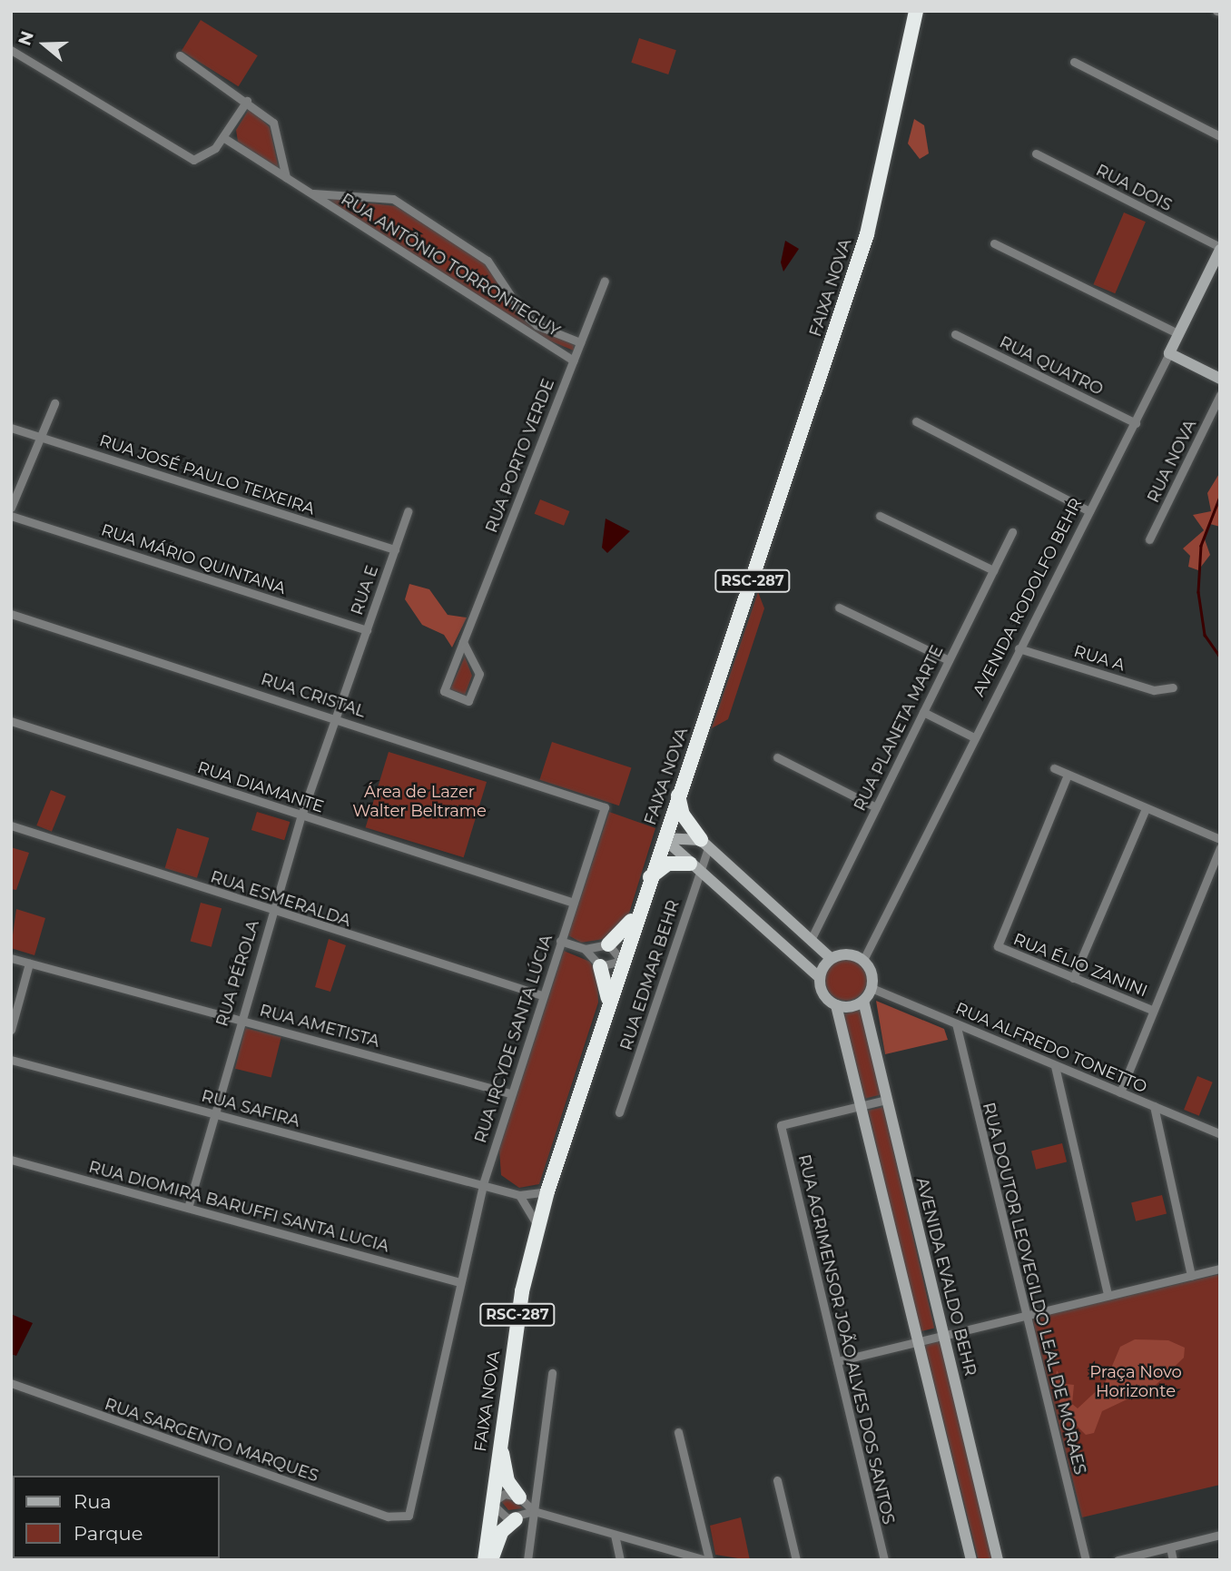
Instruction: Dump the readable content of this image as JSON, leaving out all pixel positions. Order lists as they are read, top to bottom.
{
  "streets": {
    "highway": ["FAIXA NOVA", "RSC-287"],
    "street": [
      "RUA DOIS",
      "RUA ANTÔNIO TORRONTEGUY",
      "RUA QUATRO",
      "RUA PORTO VERDE",
      "RUA NOVA",
      "RUA JOSÉ PAULO TEIXEIRA",
      "RUA MÁRIO QUINTANA",
      "RUA E",
      "AVENIDA RODOLFO BEHR",
      "RUA A",
      "RUA CRISTAL",
      "RUA PLANETA MARTE",
      "RUA DIAMANTE",
      "RUA ESMERALDA",
      "RUA ÉLIO ZANINI",
      "RUA PÉROLA",
      "RUA EDMAR BEHR",
      "RUA AMETISTA",
      "RUA IRCYDE SANTA LÚCIA",
      "RUA ALFREDO TONETTO",
      "RUA SAFIRA",
      "RUA DIOMIRA BARUFFI SANTA LUCIA",
      "AVENIDA EVALDO BEHR",
      "RUA DOUTOR LEOVEGILDO LEAL DE MORAES",
      "RUA AGRIMENSOR JOÃO ALVES DOS SANTOS",
      "RUA SARGENTO MARQUES"
    ]
  },
  "crossings": [
    ["RUA DOIS", "AVENIDA RODOLFO BEHR"],
    ["RUA ANTÔNIO TORRONTEGUY", "RUA PORTO VERDE"],
    ["RUA QUATRO", "AVENIDA RODOLFO BEHR"],
    ["RUA JOSÉ PAULO TEIXEIRA", "RUA E"],
    ["RUA MÁRIO QUINTANA", "RUA E"],
    ["RUA E", "RUA PÉROLA"],
    ["AVENIDA RODOLFO BEHR", "RUA A"],
    ["AVENIDA RODOLFO BEHR", "RUA ALFREDO TONETTO"],
    ["AVENIDA RODOLFO BEHR", "AVENIDA EVALDO BEHR"],
    ["RUA CRISTAL", "RUA PÉROLA"],
    ["RUA CRISTAL", "RUA IRCYDE SANTA LÚCIA"],
    ["RUA DIAMANTE", "RUA PÉROLA"],
    ["RUA DIAMANTE", "RUA IRCYDE SANTA LÚCIA"],
    ["RUA ESMERALDA", "RUA PÉROLA"],
    ["RUA ESMERALDA", "RUA IRCYDE SANTA LÚCIA"],
    ["RUA PÉROLA", "RUA AMETISTA"],
    ["RUA PÉROLA", "RUA SAFIRA"],
    ["RUA PÉROLA", "RUA DIOMIRA BARUFFI SANTA LUCIA"],
    ["RUA AMETISTA", "RUA IRCYDE SANTA LÚCIA"],
    ["RUA IRCYDE SANTA LÚCIA", "RUA SAFIRA"],
    ["RUA IRCYDE SANTA LÚCIA", "RUA DIOMIRA BARUFFI SANTA LUCIA"],
    ["RUA IRCYDE SANTA LÚCIA", "RUA SARGENTO MARQUES"],
    ["RUA ALFREDO TONETTO", "AVENIDA EVALDO BEHR"],
    ["RUA ALFREDO TONETTO", "RUA DOUTOR LEOVEGILDO LEAL DE MORAES"]
  ],
  "parks": ["Área de Lazer Walter Beltrame", "Praça Novo Horizonte"],
  "legend": ["Rua", "Parque"],
  "north": "left"
}
